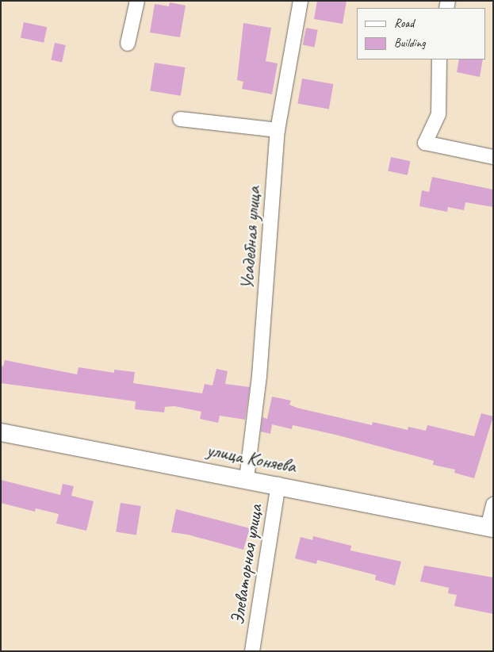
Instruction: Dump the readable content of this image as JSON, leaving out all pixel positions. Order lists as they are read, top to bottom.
{
  "streets": {
    "street": ["Усадебная улица", "улица Коняева", "Элеваторная улица"]
  },
  "crossings": [
    ["Усадебная улица", "улица Коняева"],
    ["улица Коняева", "Элеваторная улица"]
  ],
  "legend": ["Road", "Building"]
}
